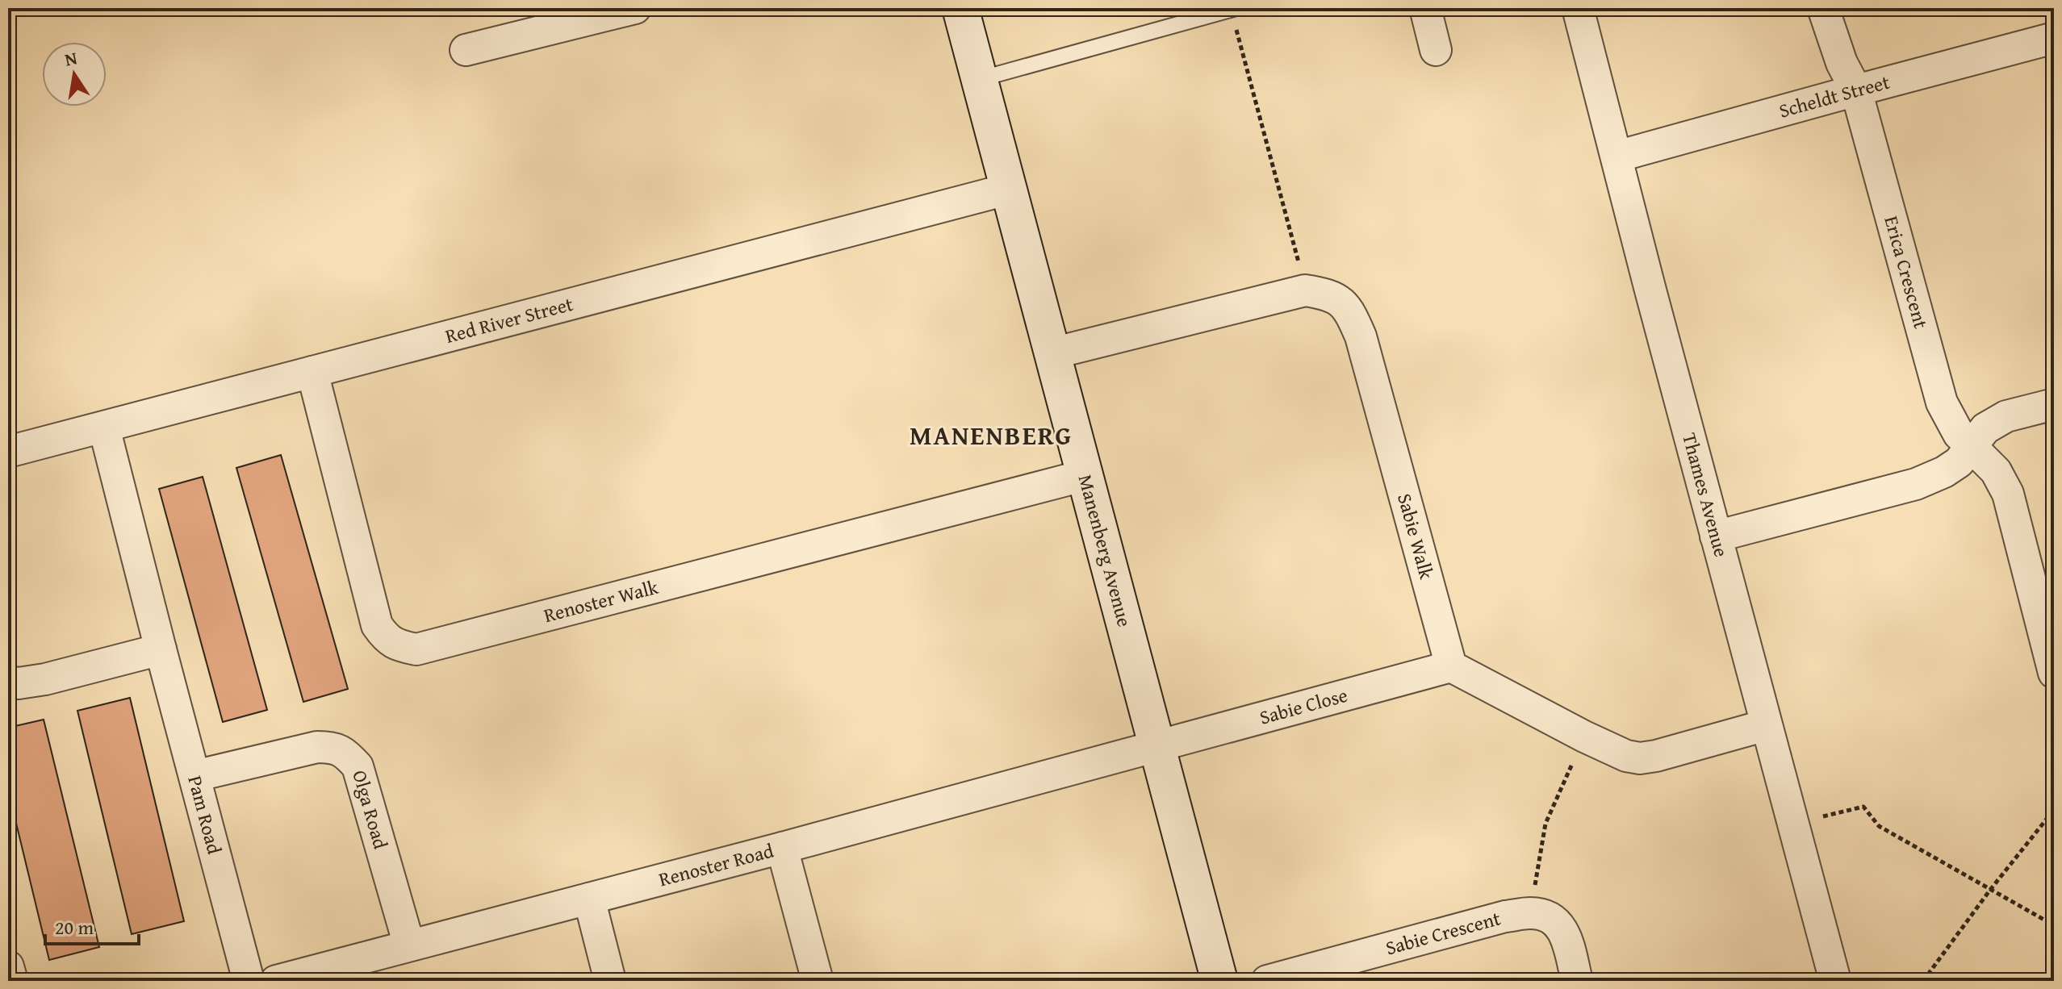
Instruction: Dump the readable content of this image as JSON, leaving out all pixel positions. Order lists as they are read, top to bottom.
{
  "streets": {
    "street": [
      "Scheldt Street",
      "Erica Crescent",
      "Red River Street",
      "Thames Avenue",
      "Sabie Walk",
      "Manenberg Avenue",
      "Renoster Walk",
      "Sabie Close",
      "Olga Road",
      "Pam Road",
      "Renoster Road",
      "Sabie Crescent"
    ]
  },
  "crossings": [
    ["Scheldt Street", "Erica Crescent"],
    ["Scheldt Street", "Thames Avenue"],
    ["Red River Street", "Manenberg Avenue"],
    ["Red River Street", "Renoster Walk"],
    ["Red River Street", "Pam Road"],
    ["Sabie Walk", "Manenberg Avenue"],
    ["Sabie Walk", "Sabie Close"],
    ["Manenberg Avenue", "Renoster Walk"],
    ["Manenberg Avenue", "Sabie Close"],
    ["Manenberg Avenue", "Renoster Road"],
    ["Sabie Close", "Renoster Road"],
    ["Olga Road", "Pam Road"],
    ["Olga Road", "Renoster Road"]
  ],
  "districts": ["MANENBERG"],
  "scale_bar": "20 m",
  "north": "top"
}
